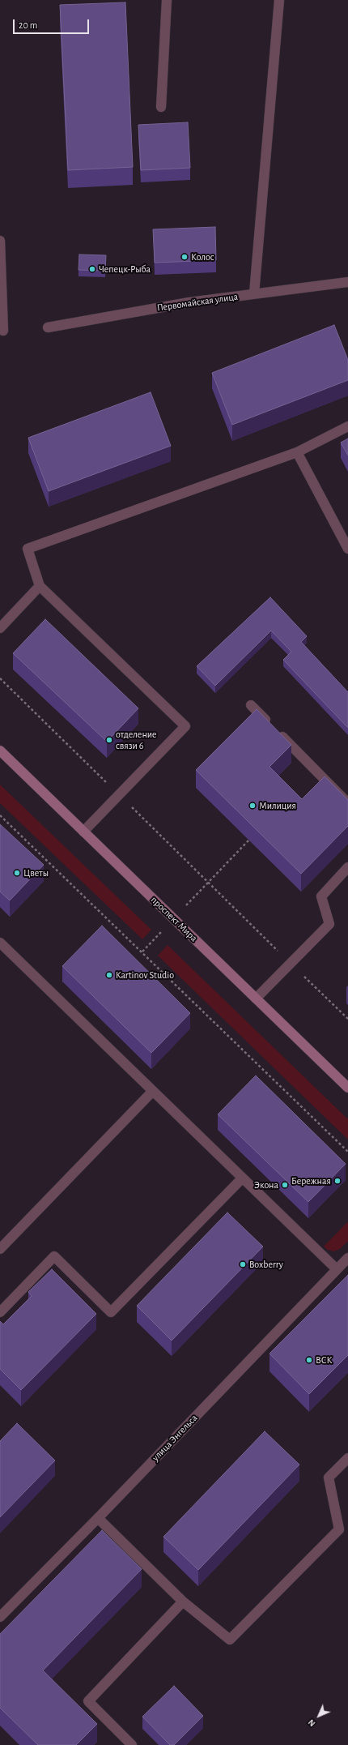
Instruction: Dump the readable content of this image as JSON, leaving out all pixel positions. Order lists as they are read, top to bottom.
{
  "streets": {
    "main road": ["проспект Мира"],
    "street": ["Первомайская улица", "улица Энгельса"]
  },
  "places": [
    "Колос",
    "Чепецк-Рыба",
    "отделение связи 6",
    "Милиция",
    "Цветы",
    "Kartinov Studio",
    "Бережная",
    "Экона",
    "Boxberry",
    "ВСК"
  ],
  "scale_bar": "20 m",
  "north": "bottom left"
}
